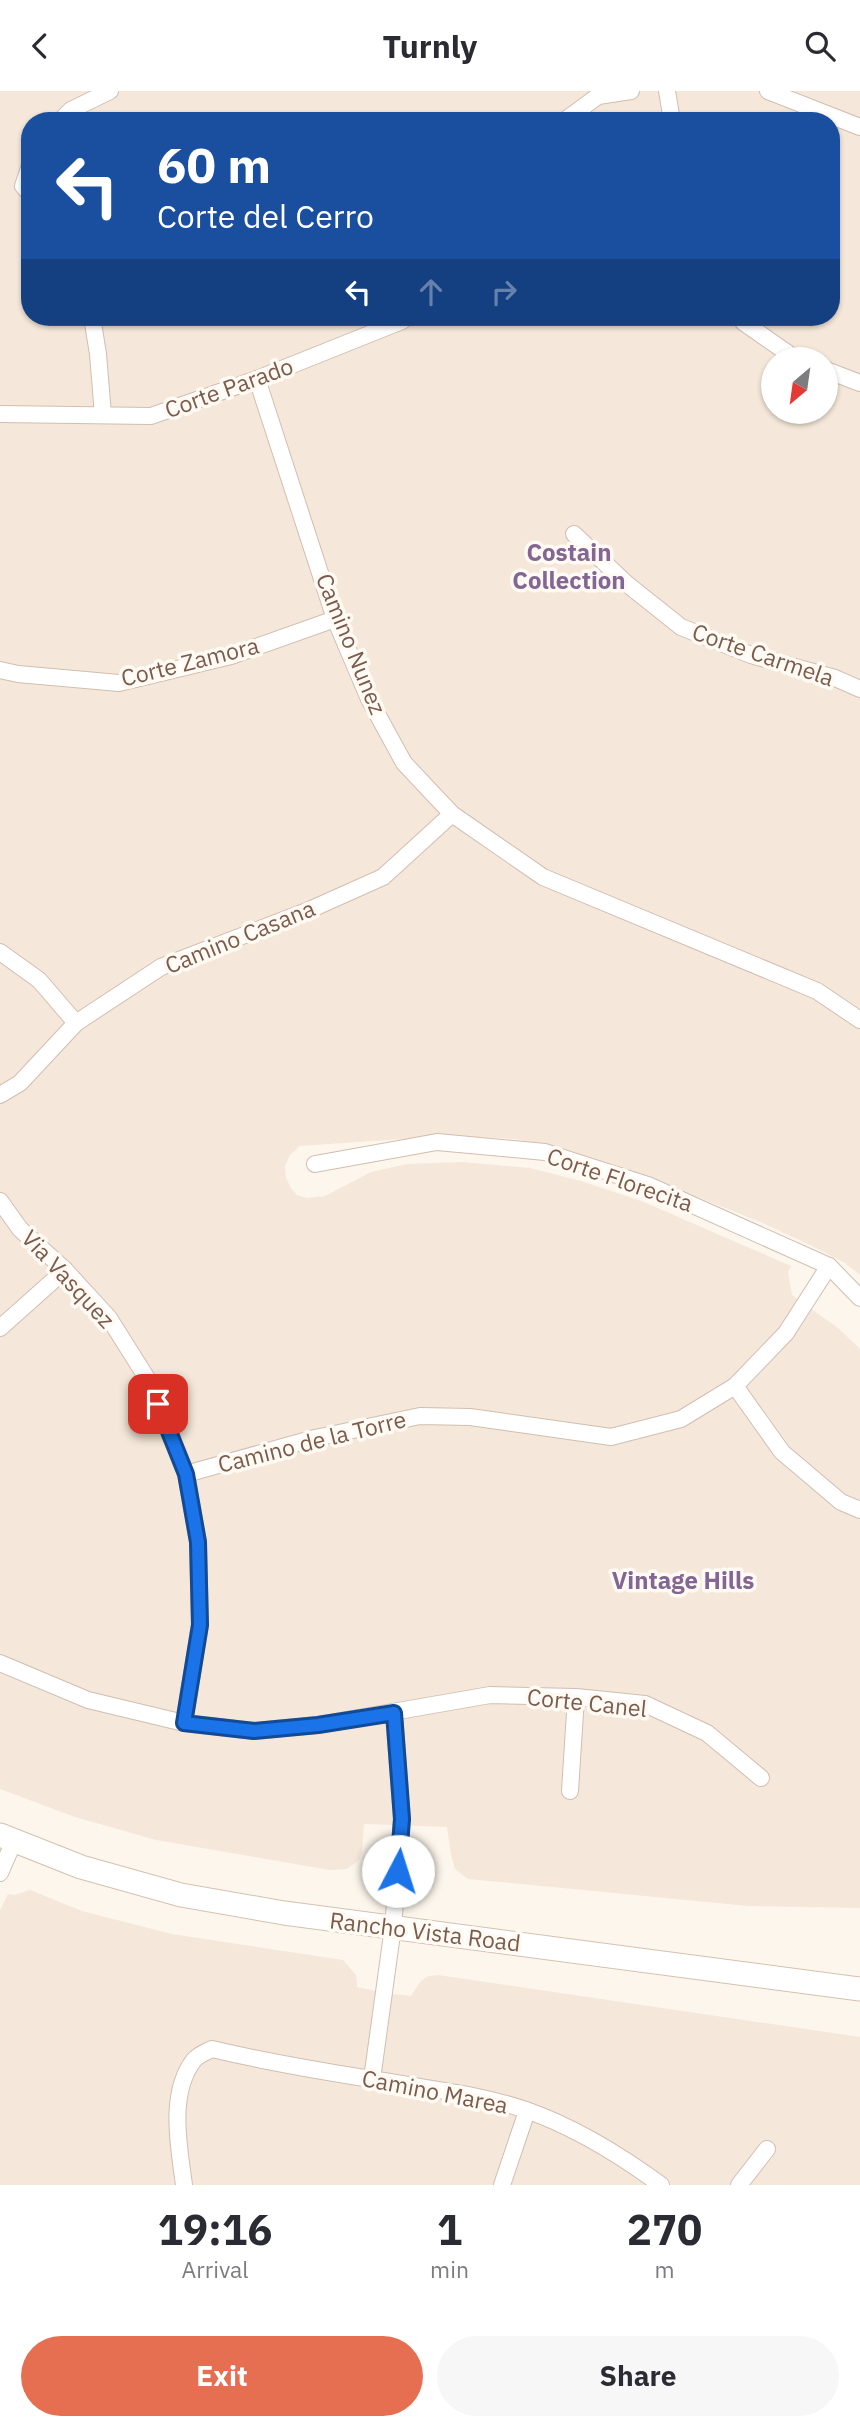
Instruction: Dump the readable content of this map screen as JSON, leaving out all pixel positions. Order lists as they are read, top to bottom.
{
  "streets": {
    "main road": ["Rancho Vista Road"],
    "street": [
      "Corte Parado",
      "Camino Nunez",
      "Corte Carmela",
      "Corte Zamora",
      "Camino Casana",
      "Corte Florecita",
      "Via Vasquez",
      "Camino de la Torre",
      "Corte Canel",
      "Camino Marea"
    ]
  },
  "crossings": [
    ["Corte Parado", "Camino Nunez"],
    ["Camino Nunez", "Corte Zamora"],
    ["Camino Nunez", "Camino Casana"],
    ["Corte Florecita", "Camino de la Torre"],
    ["Via Vasquez", "Camino de la Torre"],
    ["Via Vasquez", "Corte Canel"]
  ],
  "districts": ["Costain Collection", "Vintage Hills"],
  "north": "bottom left",
  "page": {
    "header": "Turnly",
    "turn": ["60 m", "Corte del Cerro"],
    "eta": [
      "19:16",
      "Arrival",
      "1",
      "min",
      "270",
      "m"
    ],
    "buttons": ["Exit", "Share"]
  }
}
